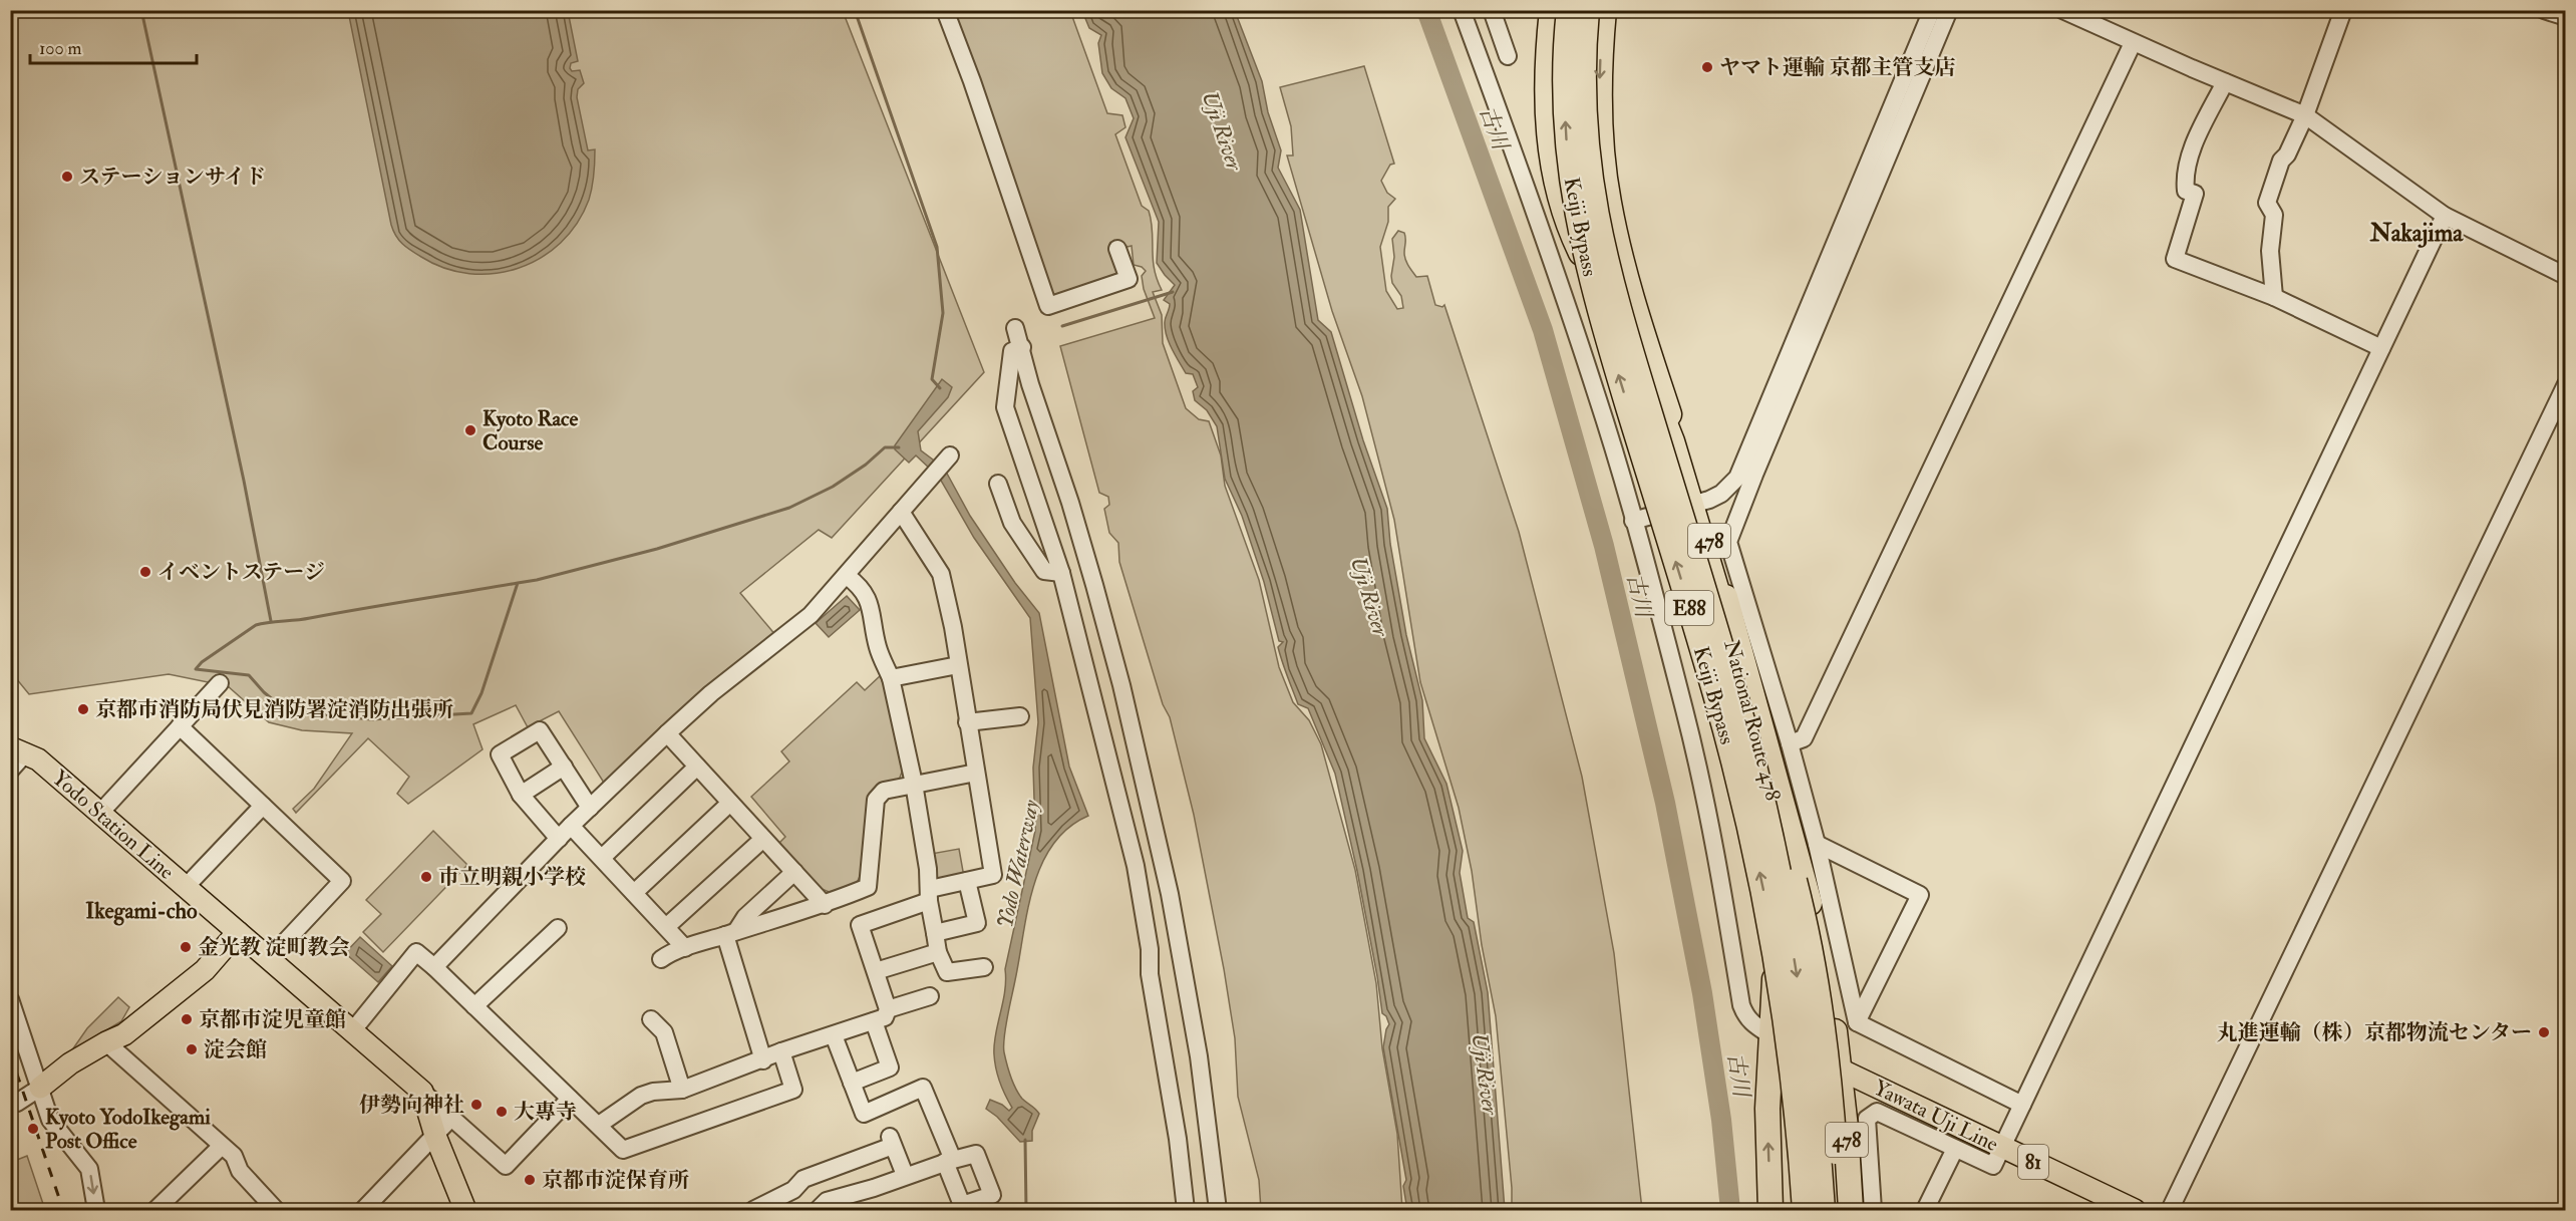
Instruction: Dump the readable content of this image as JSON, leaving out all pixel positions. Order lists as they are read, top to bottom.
{
  "streets": {
    "highway": [
      "Keiji Bypass",
      "478",
      "E88",
      "National Route 478"
    ],
    "main road": ["Yodo Station Line", "Yawata Uji Line", "81"]
  },
  "crossings": [
    ["Keiji Bypass", "National Route 478"],
    ["Keiji Bypass", "Yawata Uji Line"],
    ["National Route 478", "Yawata Uji Line"]
  ],
  "districts": ["Nakajima", "Ikegami-cho"],
  "water": ["古川", "Uji River", "Yodo Waterway"],
  "places": [
    "ヤマト運輸 京都主管支店",
    "ステーションサイド",
    "Kyoto Race Course",
    "イベントステージ",
    "京都市消防局伏見消防署淀消防出張所",
    "市立明親小学校",
    "金光教 淀町教会",
    "京都市淀児童館",
    "丸進運輸（株）京都物流センター",
    "淀会館",
    "伊勢向神社",
    "大專寺",
    "Kyoto YodoIkegami Post Office",
    "京都市淀保育所"
  ],
  "scale_bar": "100 m"
}
